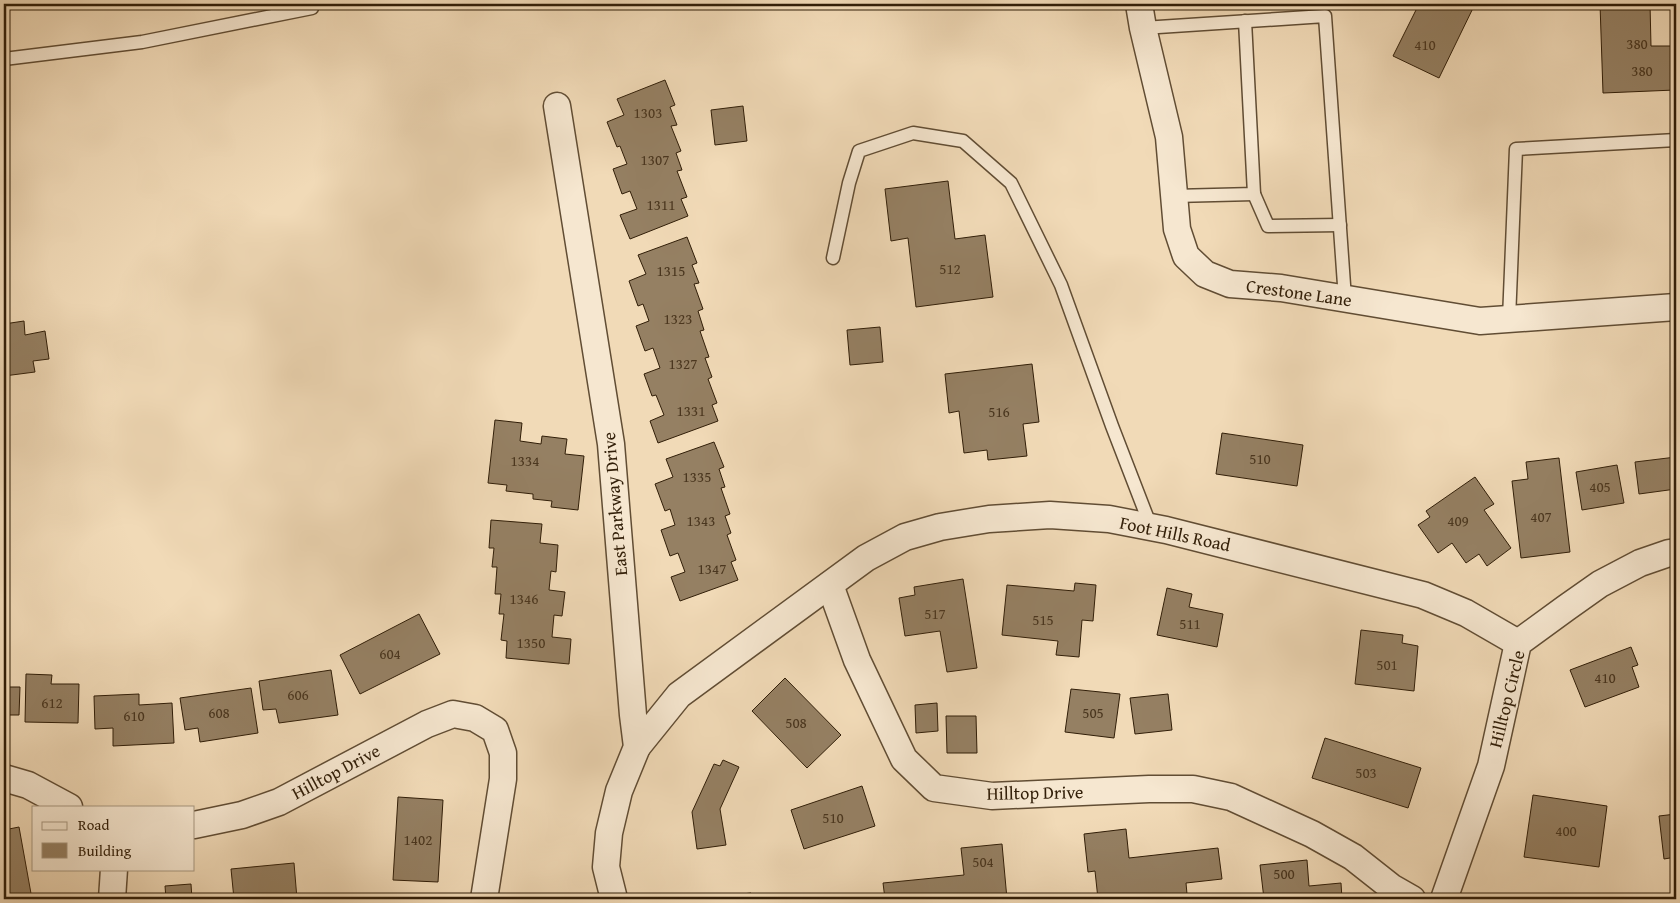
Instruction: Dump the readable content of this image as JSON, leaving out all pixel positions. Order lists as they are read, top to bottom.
{
  "streets": {
    "street": [
      "Crestone Lane",
      "East Parkway Drive",
      "Foot Hills Road",
      "Hilltop Circle",
      "Hilltop Drive"
    ]
  },
  "crossings": [
    ["Foot Hills Road", "Hilltop Circle"],
    ["Foot Hills Road", "Hilltop Drive"]
  ],
  "house_numbers": [
    "380",
    "410",
    "380",
    "1303",
    "1307",
    "1311",
    "512",
    "1315",
    "1323",
    "1327",
    "1331",
    "516",
    "510",
    "1334",
    "1335",
    "405",
    "407",
    "1343",
    "409",
    "1347",
    "1346",
    "517",
    "515",
    "511",
    "1350",
    "604",
    "501",
    "410",
    "606",
    "612",
    "608",
    "505",
    "610",
    "508",
    "503",
    "510",
    "400",
    "1402",
    "504",
    "500"
  ],
  "legend": ["Road", "Building"]
}
